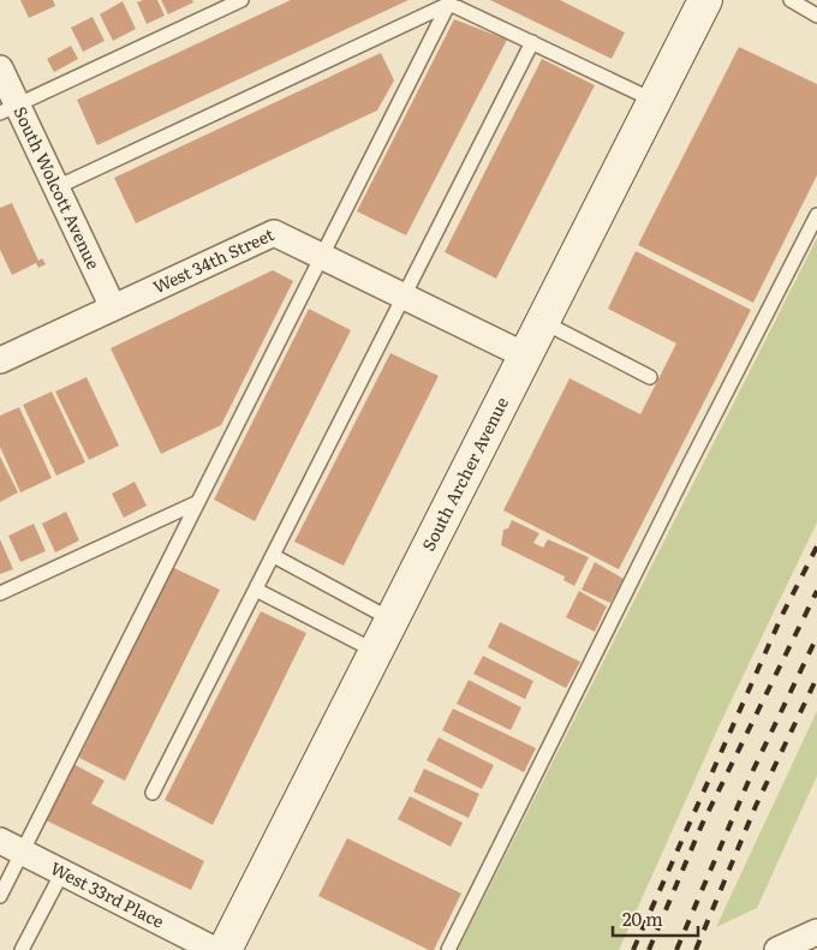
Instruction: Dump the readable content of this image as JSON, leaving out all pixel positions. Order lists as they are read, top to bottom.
{
  "streets": {
    "main road": ["South Archer Avenue"],
    "street": ["South Wolcott Avenue", "West 34th Street", "West 33rd Place"]
  },
  "crossings": [
    ["South Wolcott Avenue", "West 34th Street"],
    ["West 34th Street", "South Archer Avenue"]
  ],
  "scale_bar": "20 m"
}
